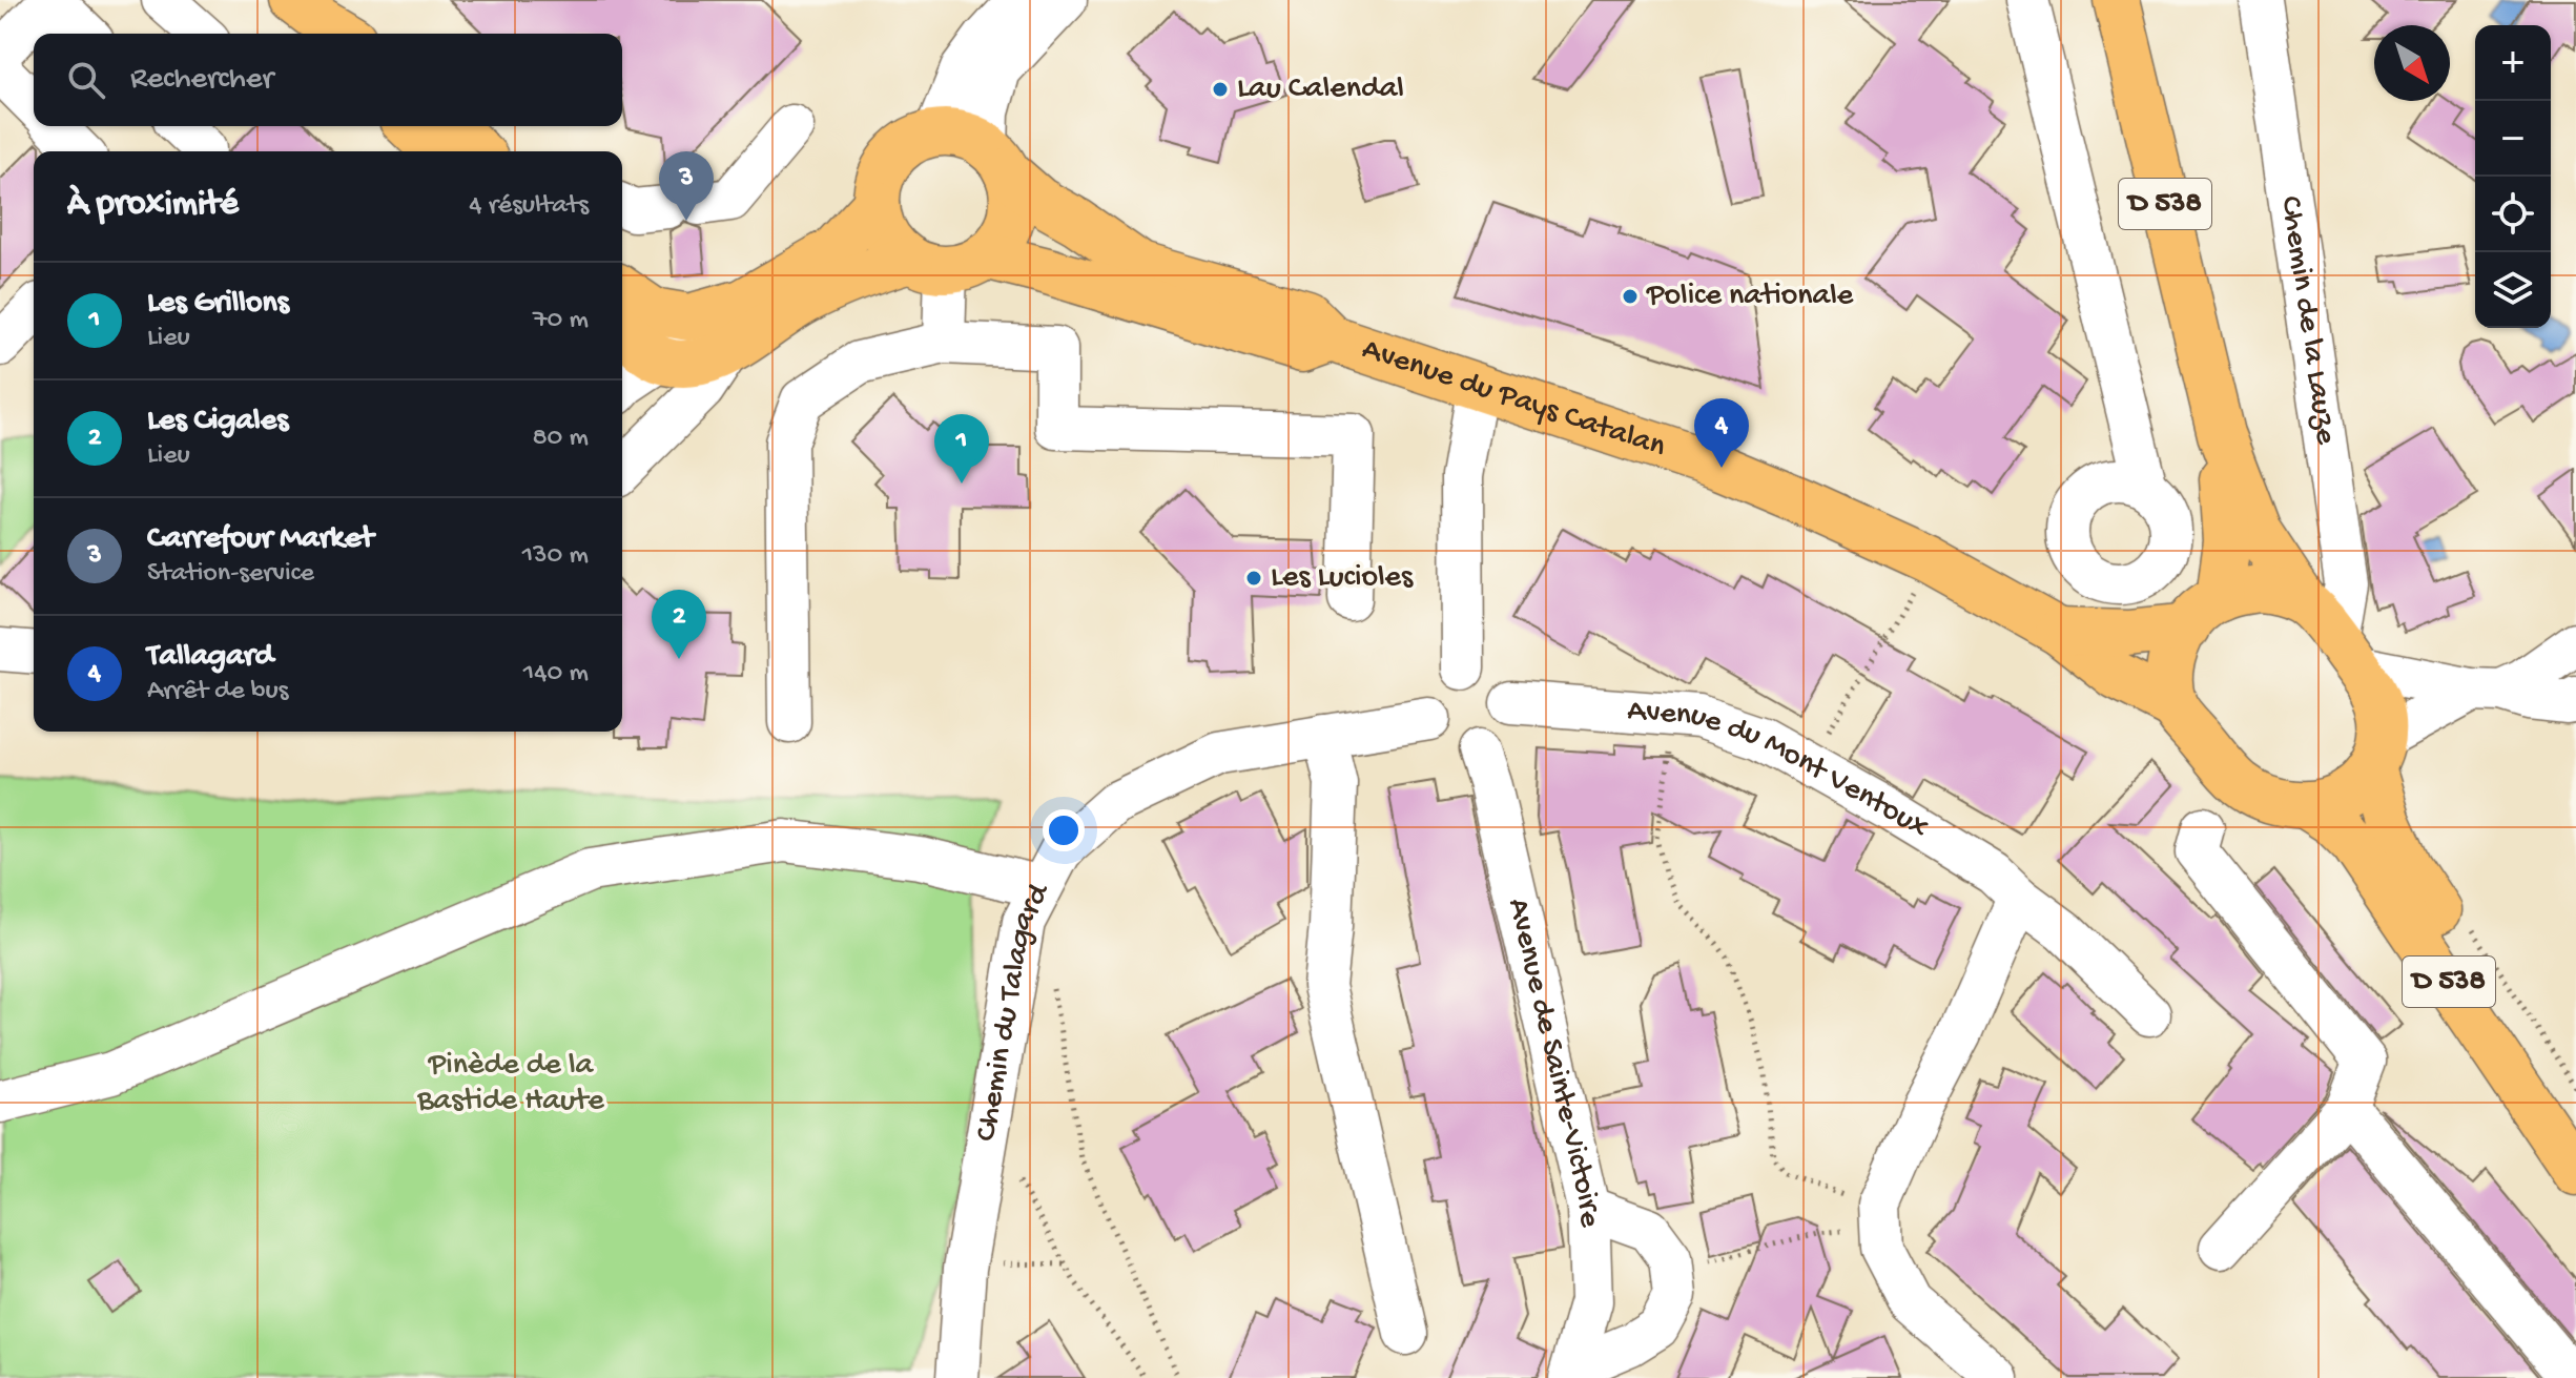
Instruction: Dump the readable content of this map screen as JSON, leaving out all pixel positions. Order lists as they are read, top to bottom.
{
  "streets": {
    "main road": ["D 538", "Avenue du Pays Catalan"],
    "street": [
      "Chemin de la Lauze",
      "Avenue du Mont Ventoux",
      "Chemin du Talagard",
      "Avenue de Sainte-Victoire"
    ]
  },
  "crossings": [
    ["D 538", "Chemin de la Lauze"],
    ["D 538", "Avenue du Pays Catalan"],
    ["Chemin de la Lauze", "Avenue du Pays Catalan"],
    ["Avenue du Mont Ventoux", "Chemin du Talagard"],
    ["Avenue du Mont Ventoux", "Avenue de Sainte-Victoire"],
    ["Chemin du Talagard", "Avenue de Sainte-Victoire"]
  ],
  "parks": ["Pinède de la Bastide Haute"],
  "places": ["Lau Calendal", "Police nationale", "Les Lucioles"],
  "north": "bottom right",
  "page": {
    "map_buttons": ["+", "−"],
    "search": "Rechercher",
    "pins": [
      "3",
      "4",
      "1",
      "2"
    ],
    "heading": ["À proximité", "4 résultats"],
    "list": [
      {
        "mark": "1",
        "name": "Les Grillons",
        "note": "Lieu",
        "value": "70 m"
      },
      {
        "mark": "2",
        "name": "Les Cigales",
        "note": "Lieu",
        "value": "80 m"
      },
      {
        "mark": "3",
        "name": "Carrefour Market",
        "note": "Station-service",
        "value": "130 m"
      },
      {
        "mark": "4",
        "name": "Tallagard",
        "note": "Arrêt de bus",
        "value": "140 m"
      }
    ]
  }
}
